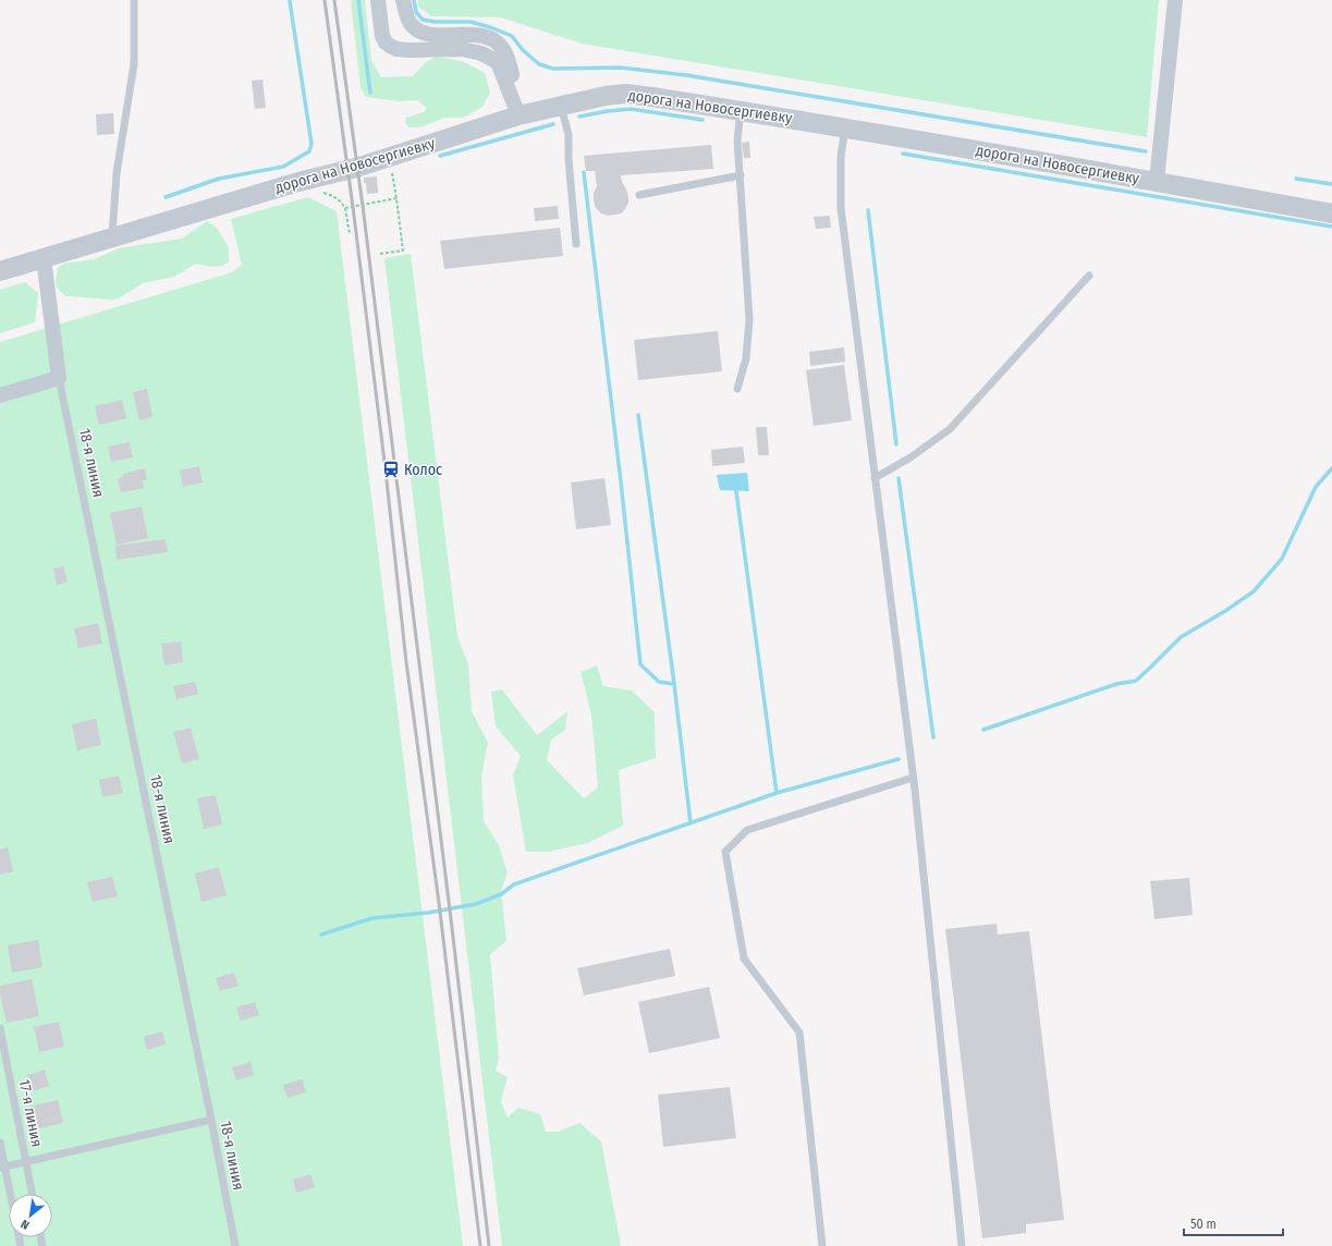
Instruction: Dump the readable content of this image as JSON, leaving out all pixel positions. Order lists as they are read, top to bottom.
{
  "streets": {
    "street": ["дорога на Новосергиевку"],
    "lane": ["18-я линия", "17-я линия"]
  },
  "places": {
    "station": ["Колос"]
  },
  "scale_bar": "50 m",
  "north": "bottom left"
}
